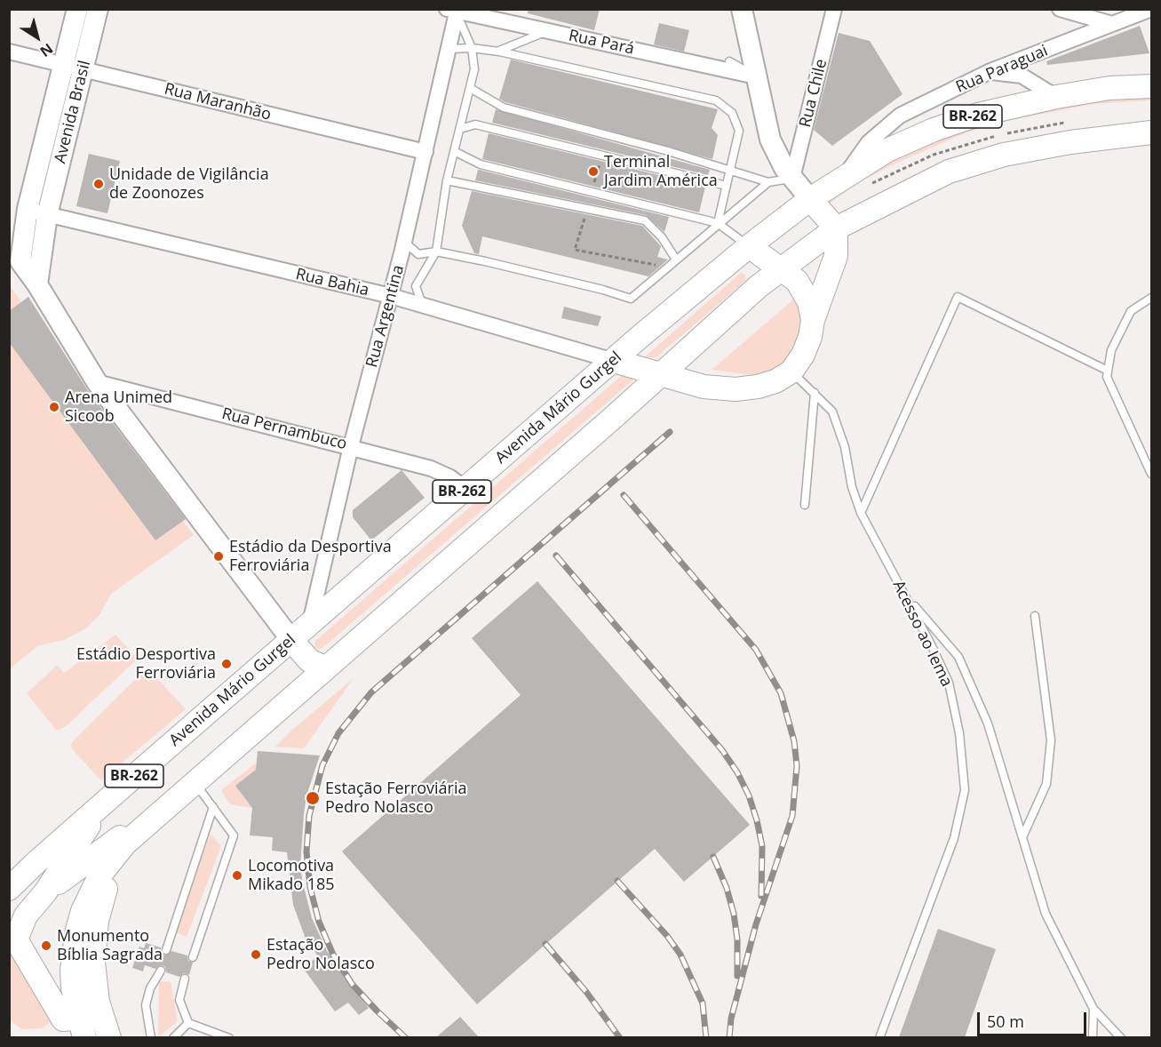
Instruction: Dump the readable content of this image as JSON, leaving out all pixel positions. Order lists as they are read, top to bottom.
{
  "streets": {
    "main road": ["BR-262", "Avenida Mário Gurgel"],
    "street": [
      "Rua Pará",
      "Rua Paraguai",
      "Rua Chile",
      "Rua Maranhão",
      "Avenida Brasil",
      "Rua Bahia",
      "Rua Argentina",
      "Rua Pernambuco"
    ],
    "lane": ["Acesso ao Iema"]
  },
  "crossings": [
    ["Rua Pará", "Rua Argentina"],
    ["Rua Paraguai", "Avenida Mário Gurgel"],
    ["Rua Maranhão", "Avenida Brasil"],
    ["Rua Maranhão", "Rua Argentina"],
    ["Avenida Brasil", "Rua Bahia"],
    ["BR-262", "Avenida Mário Gurgel"],
    ["Rua Bahia", "Rua Argentina"],
    ["Rua Bahia", "Avenida Mário Gurgel"],
    ["Rua Argentina", "Avenida Mário Gurgel"],
    ["Rua Argentina", "Rua Pernambuco"],
    ["Avenida Mário Gurgel", "Rua Pernambuco"]
  ],
  "places": [
    "Terminal Jardim América",
    "Unidade de Vigilância de Zoonozes",
    "Arena Unimed Sicoob",
    "Estádio da Desportiva Ferroviária",
    "Estádio Desportiva Ferroviária",
    "Estação Ferroviária Pedro Nolasco",
    "Locomotiva Mikado 185",
    "Monumento Bíblia Sagrada",
    "Estação Pedro Nolasco"
  ],
  "scale_bar": "50 m",
  "north": "bottom right"
}
